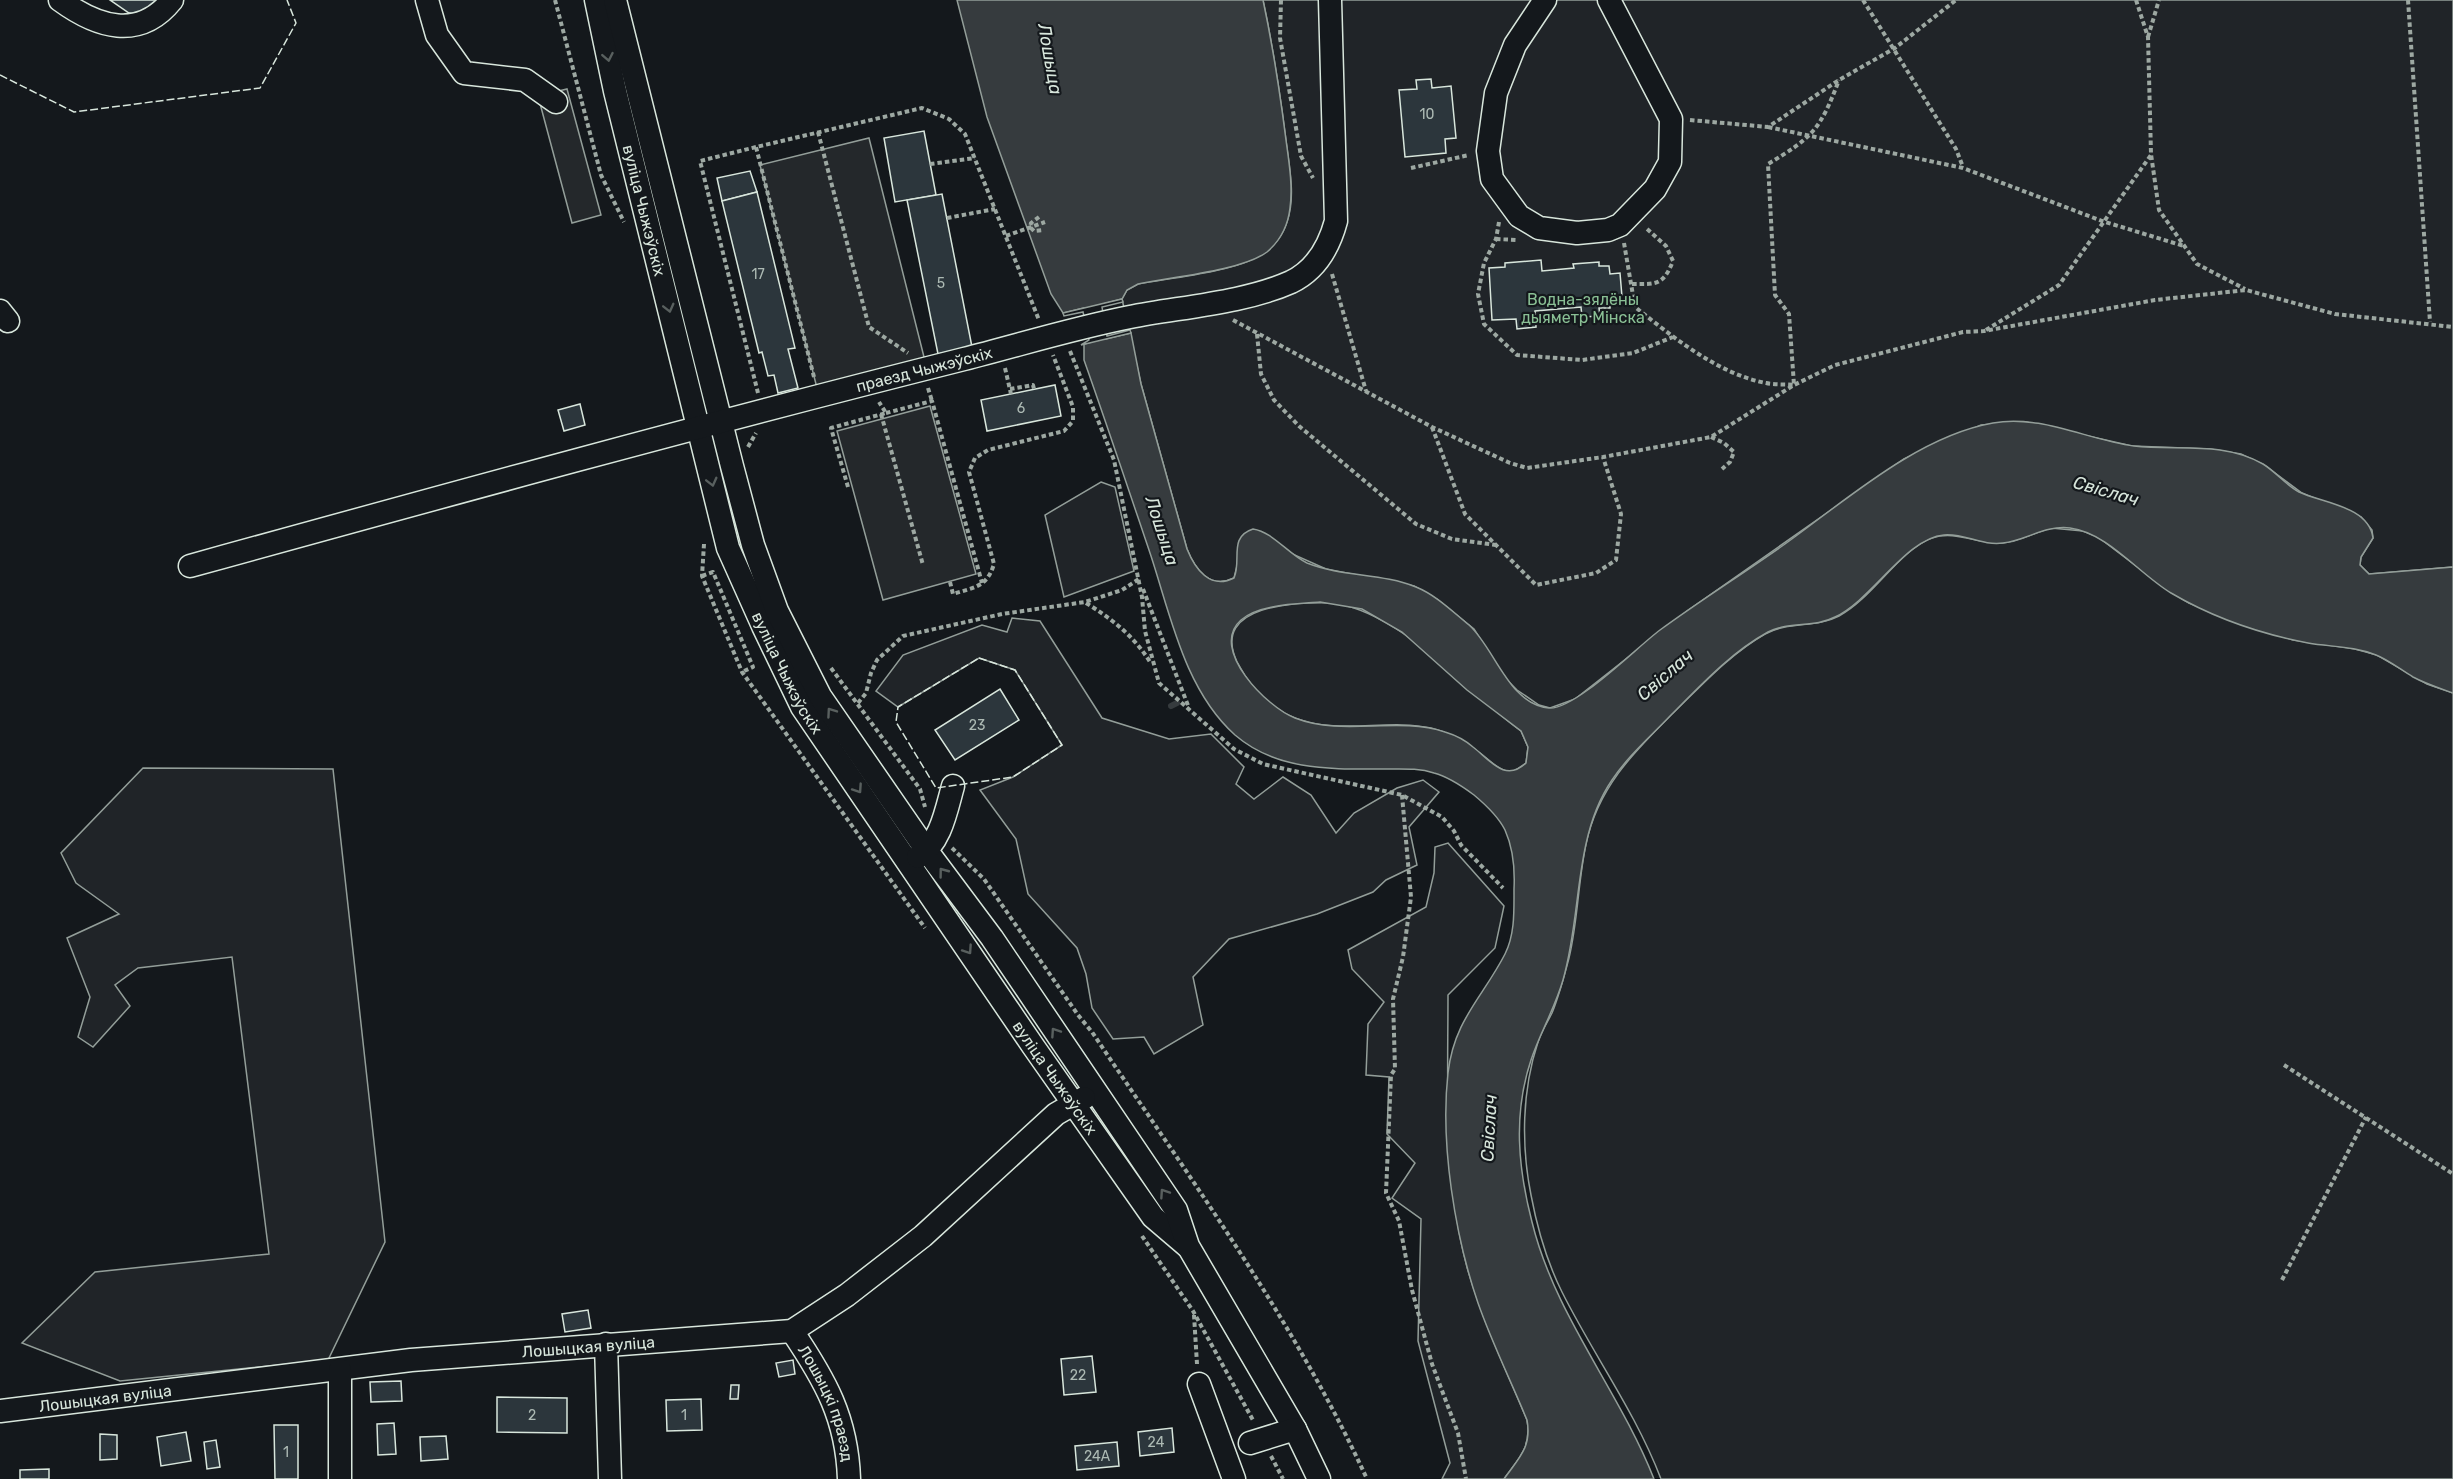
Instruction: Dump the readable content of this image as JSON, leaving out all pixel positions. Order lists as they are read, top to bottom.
{
  "streets": {
    "street": [
      "вуліца Чыжэўскіх",
      "праезд Чыжэўскіх",
      "Лошыцкая вуліца",
      "Лошыцкі праезд"
    ]
  },
  "crossings": [
    ["вуліца Чыжэўскіх", "праезд Чыжэўскіх"],
    ["вуліца Чыжэўскіх", "Лошыцкая вуліца"],
    ["Лошыцкая вуліца", "Лошыцкі праезд"]
  ],
  "water": ["Лошыца", "Свіслач"],
  "parks": ["Водна-зялёны дыяметр Мінска"],
  "house_numbers": [
    "10",
    "17",
    "5",
    "6",
    "23",
    "22",
    "2",
    "1",
    "24",
    "1",
    "24А"
  ]
}
